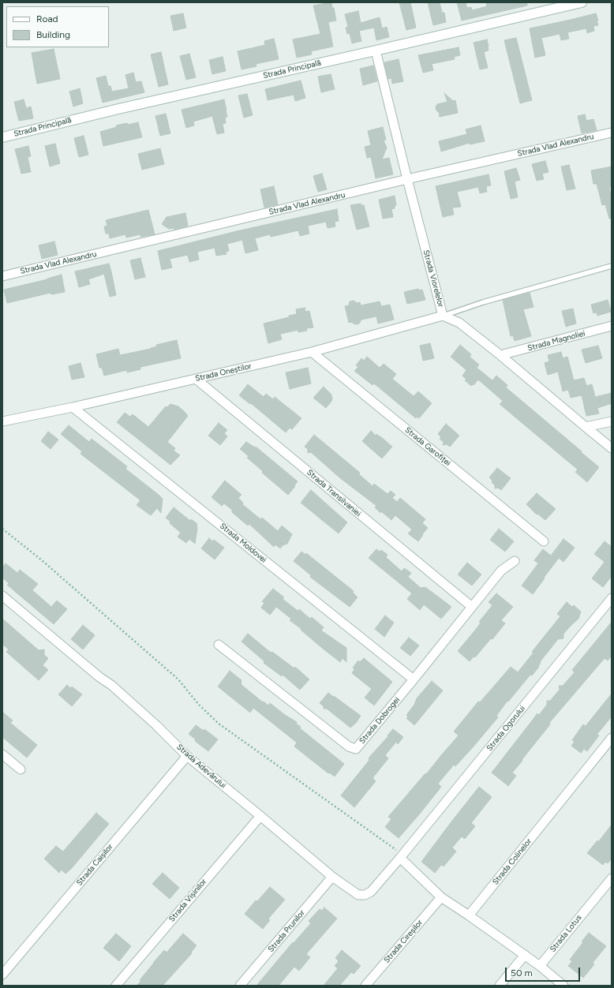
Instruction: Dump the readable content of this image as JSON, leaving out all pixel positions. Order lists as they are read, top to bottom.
{
  "streets": {
    "main road": ["Strada Principală"],
    "street": [
      "Strada Vlad Alexandru",
      "Strada Viorelelor",
      "Strada Magnoliei",
      "Strada Oneștilor",
      "Strada Garofiței",
      "Strada Transilvaniei",
      "Strada Moldovei",
      "Strada Dobrogei",
      "Strada Ogorului",
      "Strada Adevărului",
      "Strada Colinelor",
      "Strada Caișilor",
      "Strada Vișinilor",
      "Strada Prunilor",
      "Strada Lotus",
      "Strada Cireșilor"
    ]
  },
  "crossings": [
    ["Strada Principală", "Strada Viorelelor"],
    ["Strada Vlad Alexandru", "Strada Viorelelor"],
    ["Strada Viorelelor", "Strada Magnoliei"],
    ["Strada Viorelelor", "Strada Oneștilor"],
    ["Strada Oneștilor", "Strada Garofiței"],
    ["Strada Oneștilor", "Strada Transilvaniei"],
    ["Strada Oneștilor", "Strada Moldovei"],
    ["Strada Transilvaniei", "Strada Dobrogei"],
    ["Strada Moldovei", "Strada Dobrogei"],
    ["Strada Ogorului", "Strada Adevărului"],
    ["Strada Adevărului", "Strada Caișilor"],
    ["Strada Adevărului", "Strada Vișinilor"],
    ["Strada Adevărului", "Strada Prunilor"]
  ],
  "legend": ["Road", "Building"],
  "scale_bar": "50 m"
}
